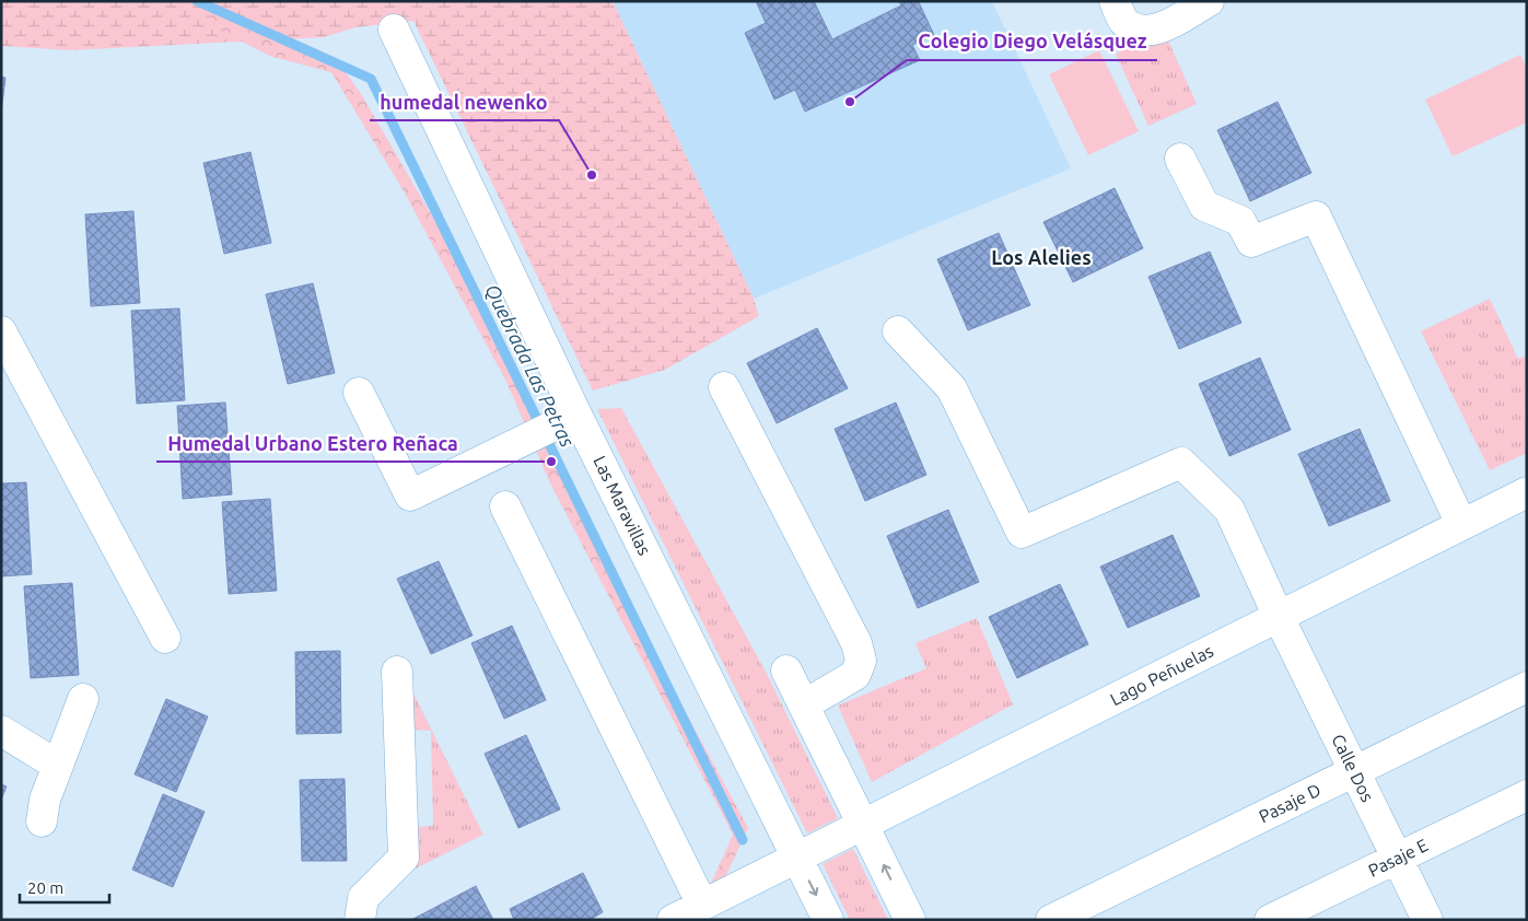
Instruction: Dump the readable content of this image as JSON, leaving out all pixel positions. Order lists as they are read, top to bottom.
{
  "streets": {
    "street": [
      "Las Maravillas",
      "Lago Peñuelas",
      "Calle Dos",
      "Pasaje D",
      "Pasaje E"
    ]
  },
  "crossings": [
    ["Las Maravillas", "Lago Peñuelas"],
    ["Lago Peñuelas", "Calle Dos"],
    ["Calle Dos", "Pasaje D"],
    ["Calle Dos", "Pasaje E"]
  ],
  "districts": ["Los Alelies"],
  "water": ["Quebrada Las Petras"],
  "places": ["Colegio Diego Velásquez", "humedal newenko", "Humedal Urbano Estero Reñaca"],
  "scale_bar": "20 m"
}
